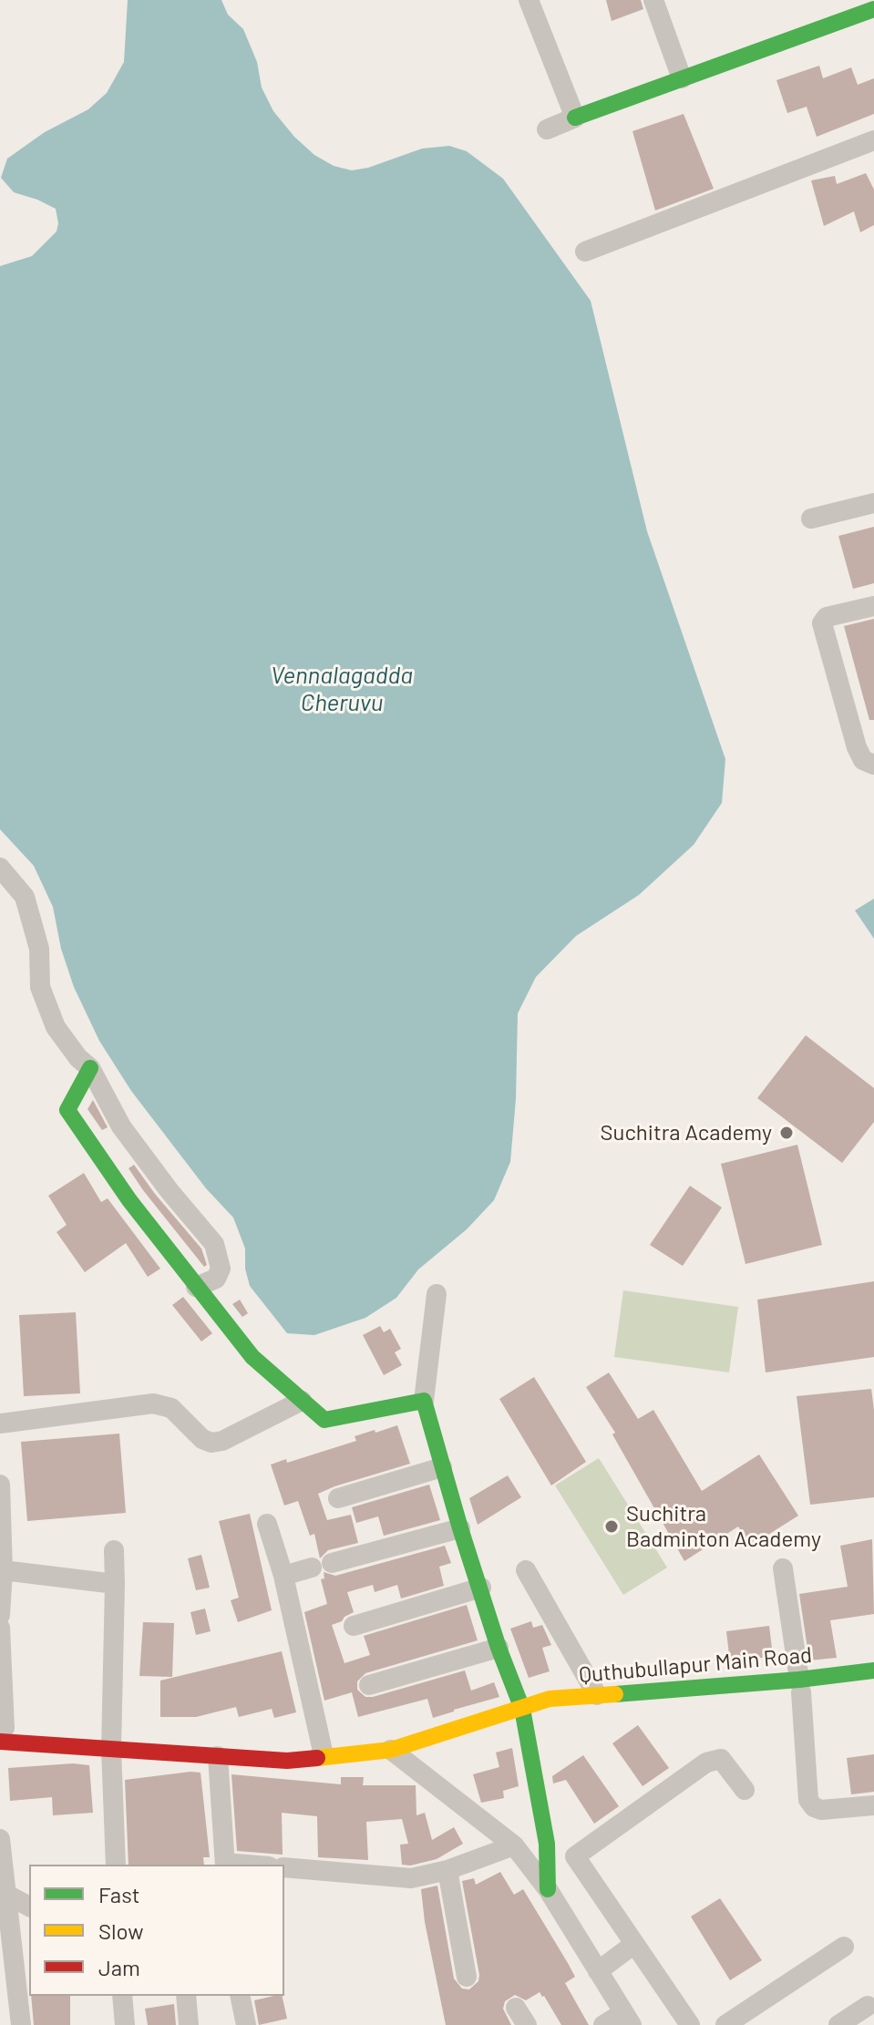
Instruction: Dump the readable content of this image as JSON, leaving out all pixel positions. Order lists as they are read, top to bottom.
{
  "streets": {
    "street": ["Quthubullapur Main Road"]
  },
  "water": ["Vennalagadda Cheruvu"],
  "places": ["Suchitra Academy", "Suchitra Badminton Academy"],
  "legend": ["Fast", "Slow", "Jam"]
}
